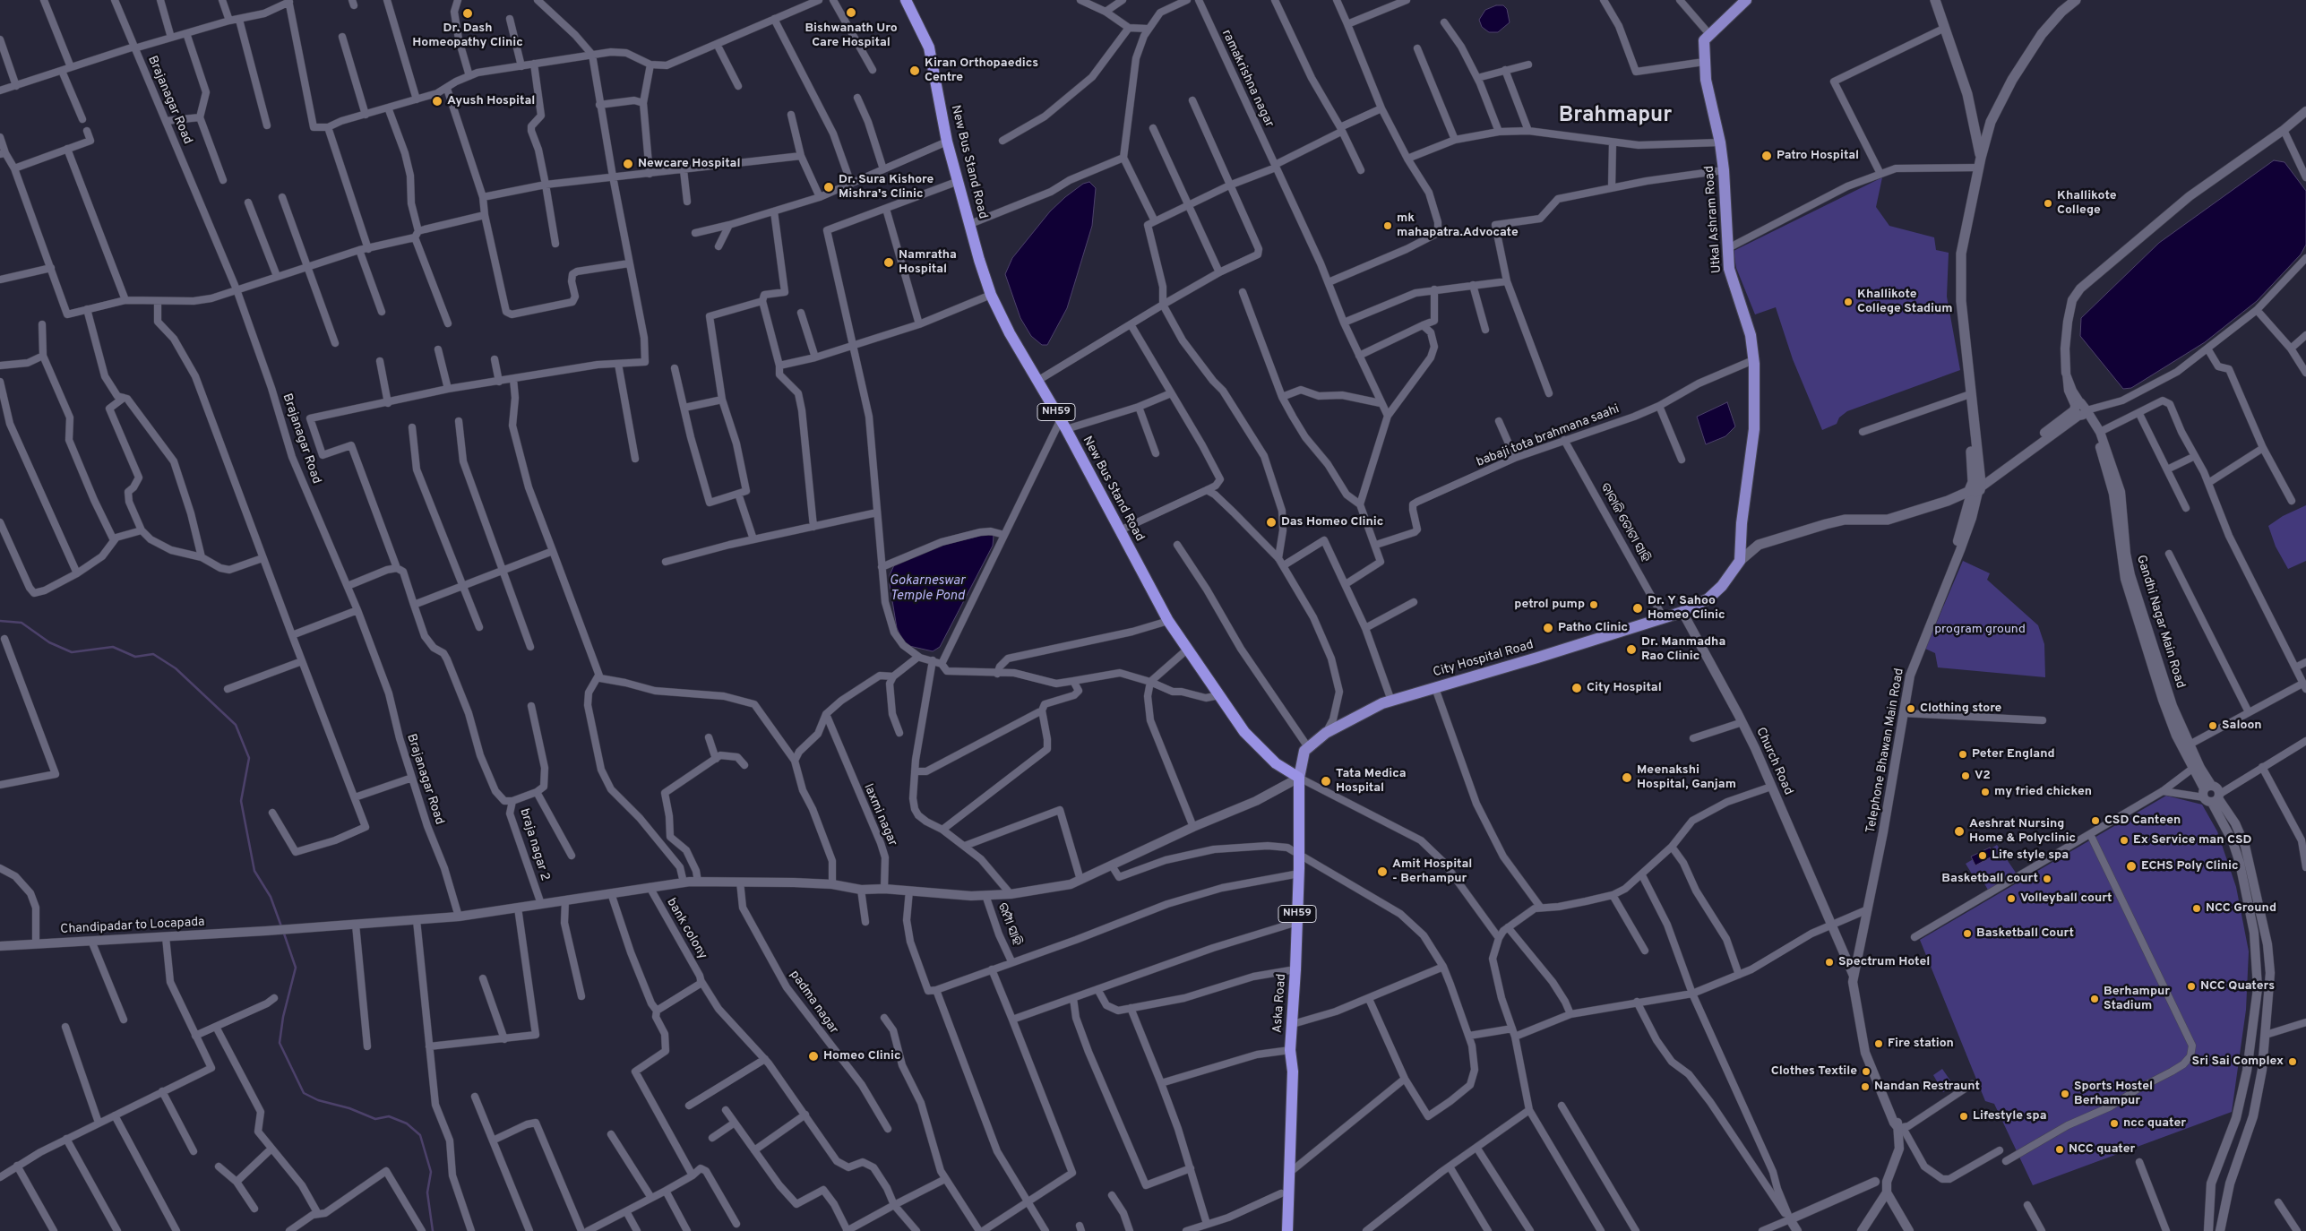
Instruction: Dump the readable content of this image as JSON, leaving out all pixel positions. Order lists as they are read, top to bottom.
{
  "streets": {
    "highway": ["New Bus Stand Road", "NH59", "Aska Road"],
    "main road": ["Utkal Ashram Road", "City Hospital Road"],
    "street": [
      "ramakrishna nagar",
      "Brajanagar Road",
      "babaji tota brahmana saahi",
      "ବାବାଜି ତୋଟା ସାହି",
      "Gandhi Nagar Main Road",
      "Telephone Bhawan Main Road",
      "Church Road",
      "laxmi nagar",
      "braja nagar 2",
      "ରମ୍ପା ସାହି",
      "Chandipadar to Locapada",
      "bank colony",
      "padma nagar"
    ]
  },
  "crossings": [
    ["Brajanagar Road", "Chandipadar to Locapada"],
    ["New Bus Stand Road", "Chandipadar to Locapada"],
    ["New Bus Stand Road", "Aska Road"],
    ["Utkal Ashram Road", "babaji tota brahmana saahi"],
    ["Utkal Ashram Road", "City Hospital Road"],
    ["NH59", "Aska Road"],
    ["babaji tota brahmana saahi", "ବାବାଜି ତୋଟା ସାହି"],
    ["ବାବାଜି ତୋଟା ସାହି", "City Hospital Road"],
    ["City Hospital Road", "Church Road"],
    ["laxmi nagar", "Chandipadar to Locapada"],
    ["braja nagar 2", "Chandipadar to Locapada"],
    ["ରମ୍ପା ସାହି", "Chandipadar to Locapada"],
    ["Chandipadar to Locapada", "bank colony"],
    ["Chandipadar to Locapada", "padma nagar"],
    ["Chandipadar to Locapada", "Aska Road"]
  ],
  "districts": ["Brahmapur"],
  "water": ["Gokarneswar Temple Pond"],
  "parks": ["program ground"],
  "places": [
    "Bishwanath Uro Care Hospital",
    "Dr. Dash Homeopathy Clinic",
    "Kiran Orthopaedics Centre",
    "Ayush Hospital",
    "Patro Hospital",
    "Newcare Hospital",
    "Dr. Sura Kishore Mishra's Clinic",
    "Khallikote College",
    "mk mahapatra.Advocate",
    "Namratha Hospital",
    "Khallikote College Stadium",
    "Das Homeo Clinic",
    "petrol pump",
    "Dr. Y Sahoo Homeo Clinic",
    "Patho Clinic",
    "Dr. Manmadha Rao Clinic",
    "City Hospital",
    "Clothing store",
    "Saloon",
    "Peter England",
    "V2",
    "Meenakshi Hospital, Ganjam",
    "Tata Medica Hospital",
    "my fried chicken",
    "CSD Canteen",
    "Aeshrat Nursing Home & Polyclinic",
    "Ex Service man CSD",
    "Life style spa",
    "ECHS Poly Clinic",
    "Amit Hospital - Berhampur",
    "Basketball court",
    "Volleyball court",
    "NCC Ground",
    "Basketball Court",
    "Spectrum Hotel",
    "NCC Quaters",
    "Berhampur Stadium",
    "Fire station",
    "Homeo Clinic",
    "Sri Sai Complex",
    "Clothes Textile",
    "Nandan Restraunt",
    "Sports Hostel Berhampur",
    "Lifestyle spa",
    "ncc quater",
    "NCC quater"
  ]
}
